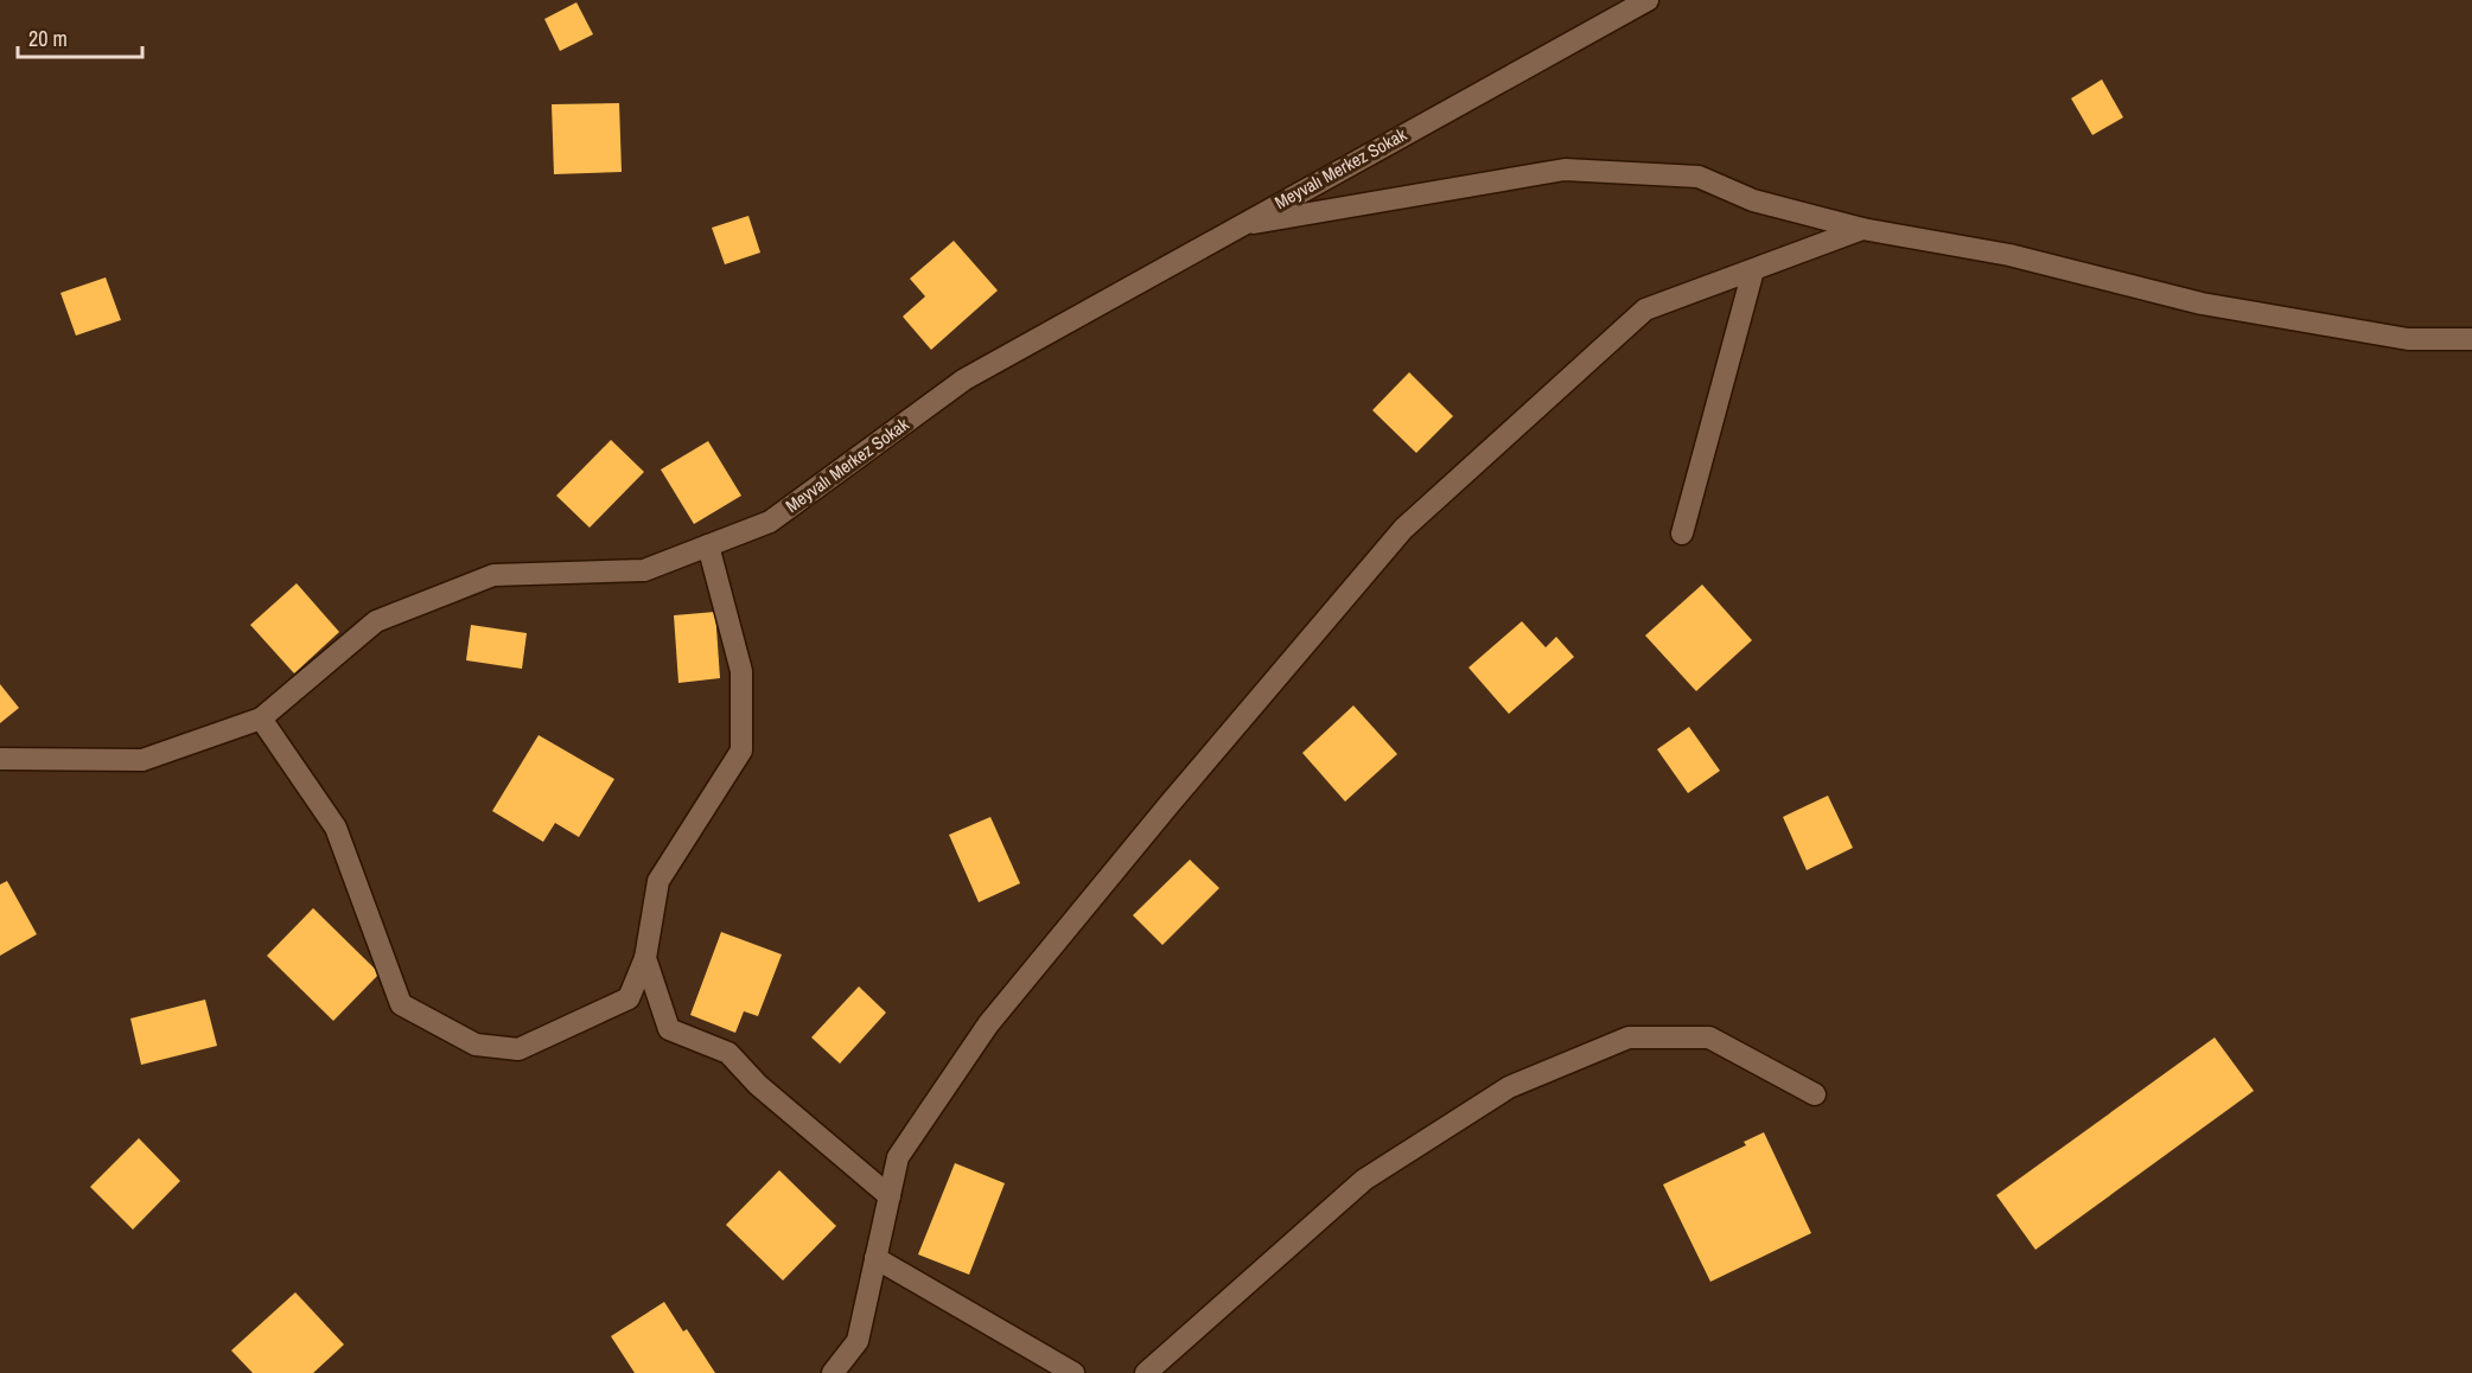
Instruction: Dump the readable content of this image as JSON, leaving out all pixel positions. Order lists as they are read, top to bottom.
{
  "streets": {
    "street": ["Meyvalı Merkez Sokak"]
  },
  "scale_bar": "20 m"
}
